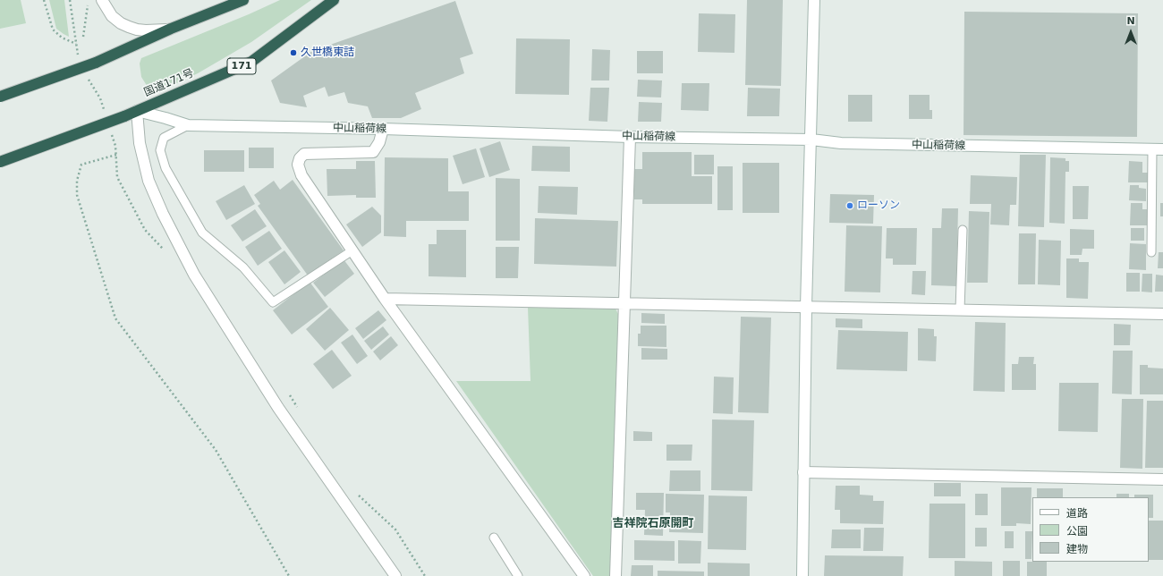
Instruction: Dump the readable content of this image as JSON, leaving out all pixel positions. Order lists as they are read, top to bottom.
{
  "streets": {
    "highway": ["171", "国道171号"],
    "street": ["中山稲荷線"]
  },
  "crossings": [
    ["国道171号", "中山稲荷線"]
  ],
  "districts": ["吉祥院石原開町"],
  "places": ["久世橋東詰", "ローソン"],
  "legend": ["道路", "公園", "建物"],
  "north": "top"
}
